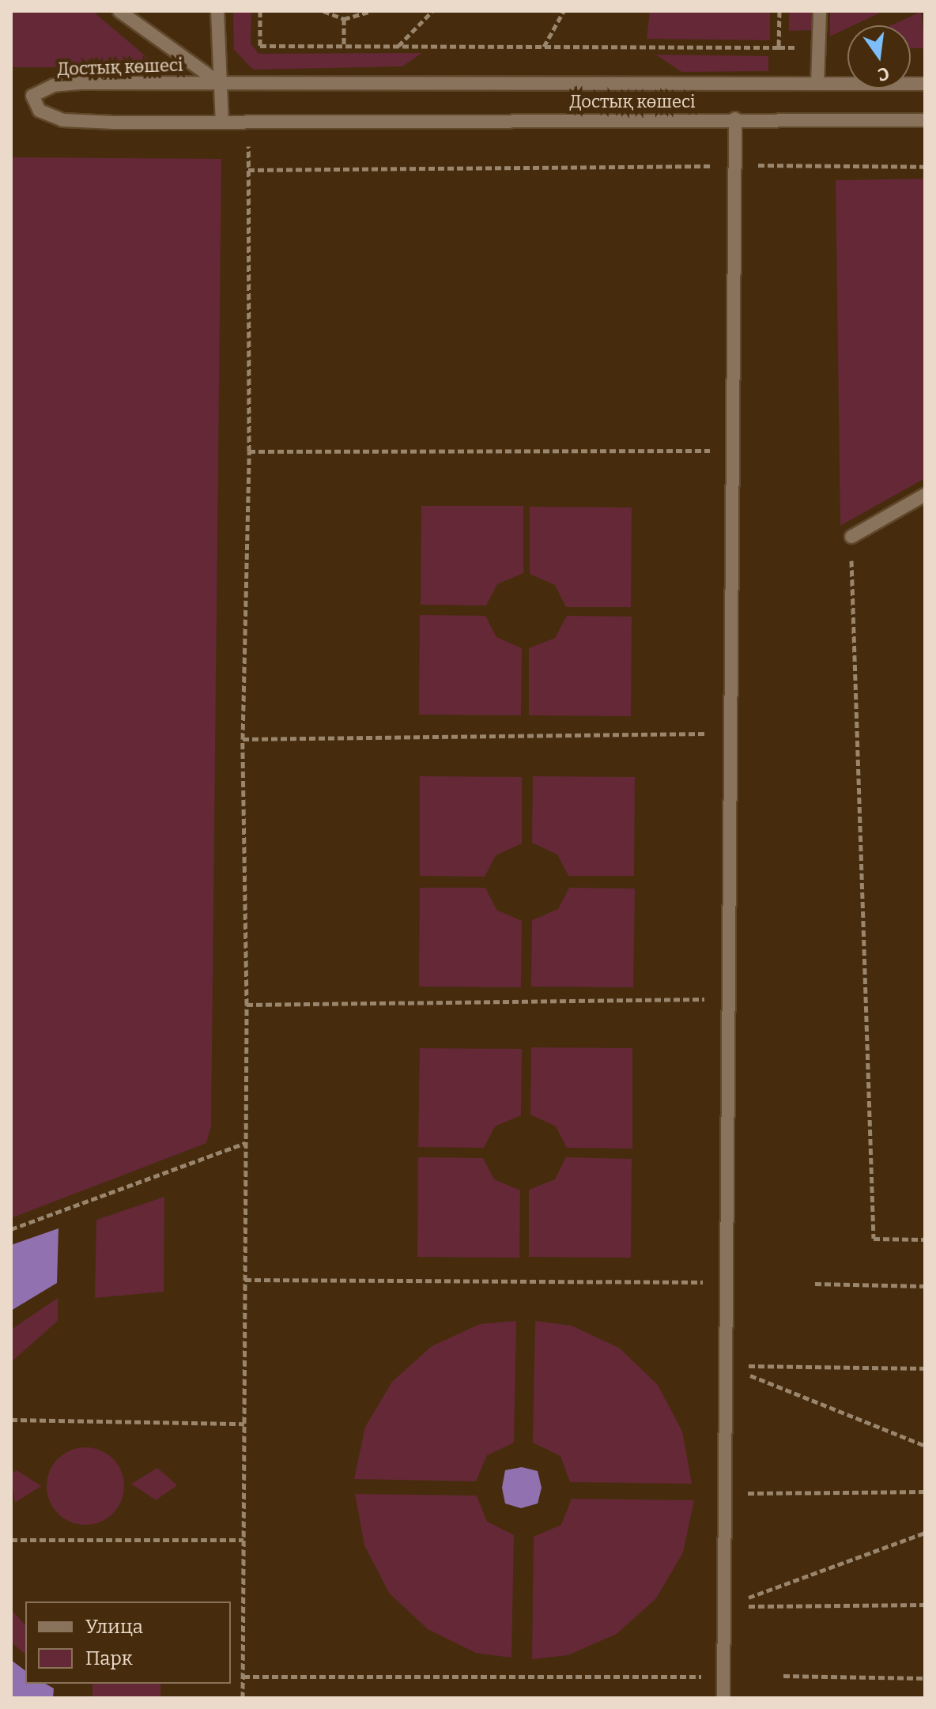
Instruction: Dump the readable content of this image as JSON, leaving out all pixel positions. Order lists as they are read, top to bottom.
{
  "streets": {
    "street": ["Достық көшесі"]
  },
  "legend": ["Улица", "Парк"],
  "north": "bottom"
}
